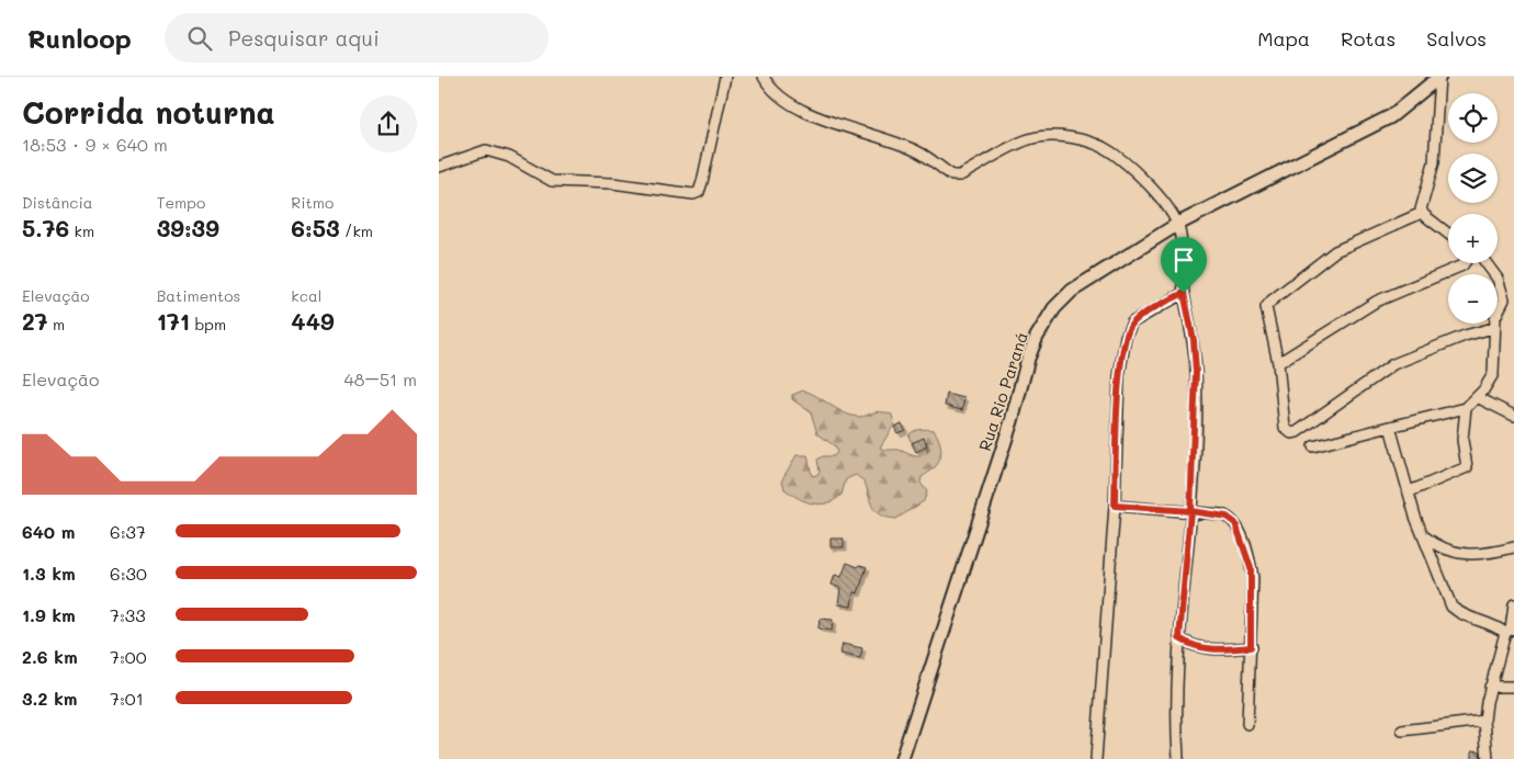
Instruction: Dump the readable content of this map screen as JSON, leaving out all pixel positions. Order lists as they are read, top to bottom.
{
  "streets": {
    "street": ["Rua Rio Paraná"]
  },
  "page": {
    "header": "Runloop",
    "search": "Pesquisar aqui",
    "nav": ["Mapa", "Rotas", "Salvos"],
    "heading": ["Corrida noturna", "18:53 · 9 × 640 m"],
    "map_buttons": ["+", "−"],
    "stats": [
      ["Distância", "5.76 km"],
      ["Tempo", "39:39"],
      ["Ritmo", "6:53 /km"],
      ["Elevação", "27 m"],
      ["Batimentos", "171 bpm"],
      ["kcal", "449"]
    ],
    "chart": ["Elevação", "48–51 m"],
    "list": [
      {
        "name": "640 m",
        "note": "6:37"
      },
      {
        "name": "1.3 km",
        "note": "6:30"
      },
      {
        "name": "1.9 km",
        "note": "7:33"
      },
      {
        "name": "2.6 km",
        "note": "7:00"
      },
      {
        "name": "3.2 km",
        "note": "7:01"
      }
    ]
  }
}
